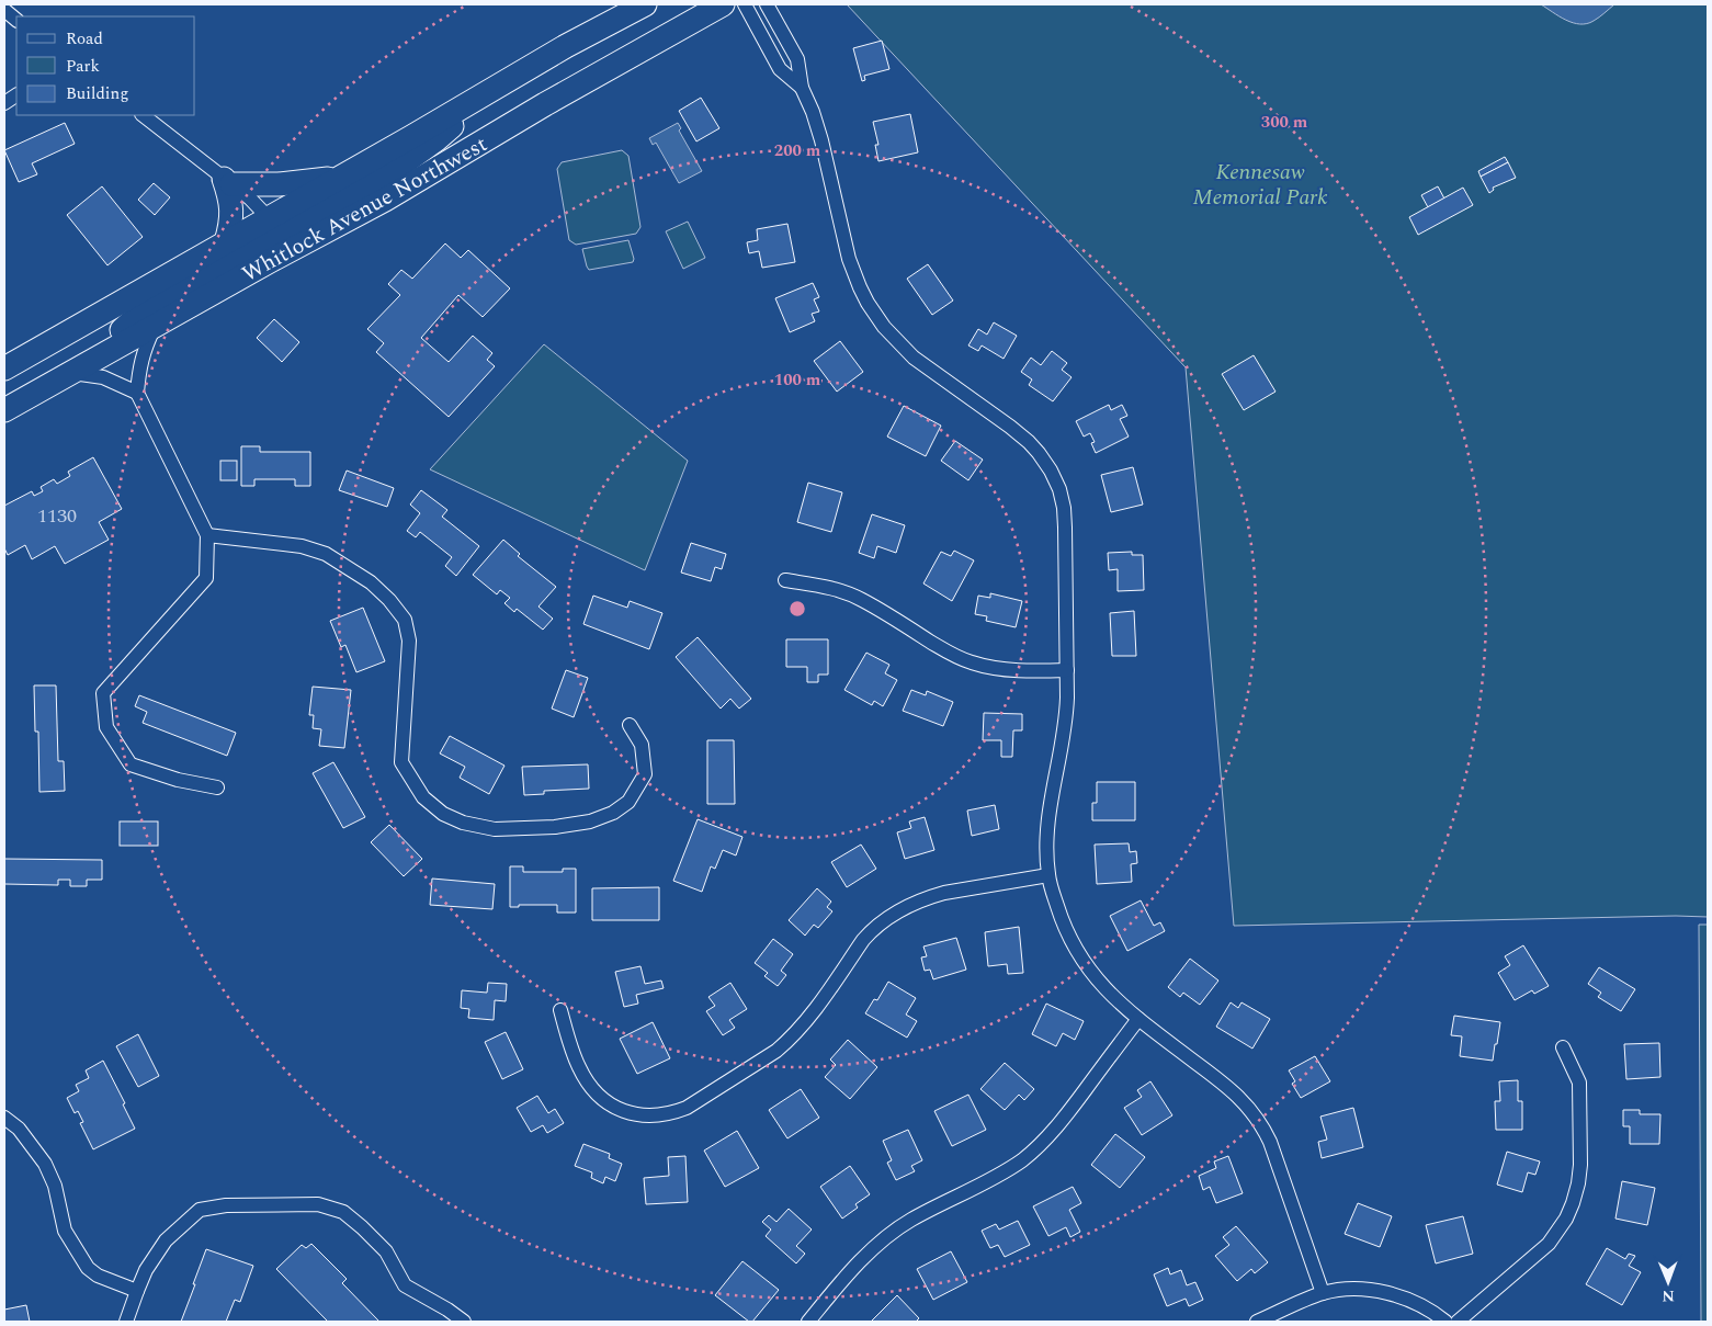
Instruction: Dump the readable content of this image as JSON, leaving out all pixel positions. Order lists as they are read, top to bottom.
{
  "streets": {
    "highway": ["Whitlock Avenue Northwest"]
  },
  "parks": ["Kennesaw Memorial Park"],
  "house_numbers": ["1130"],
  "legend": ["Road", "Park", "Building"],
  "north": "bottom",
  "rings": ["300 m", "200 m", "100 m"]
}
